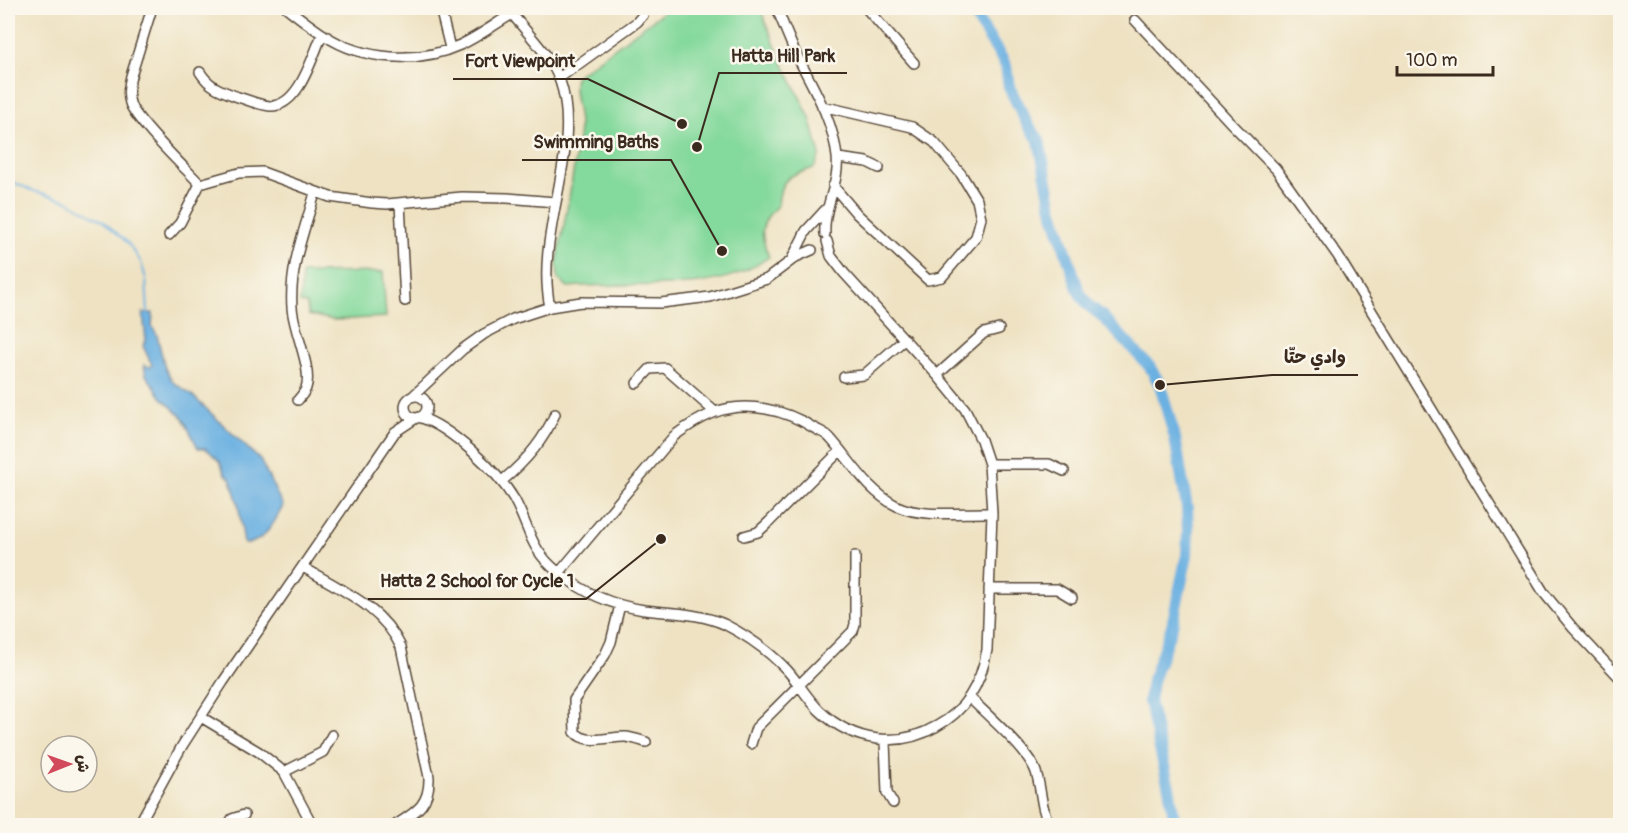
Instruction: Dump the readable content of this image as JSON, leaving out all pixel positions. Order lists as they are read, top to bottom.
{
  "places": [
    "Fort Viewpoint",
    "Hatta Hill Park",
    "Swimming Baths",
    "وادي حتّا",
    "Hatta 2 School for Cycle 1"
  ],
  "scale_bar": "100 m",
  "north": "right"
}
